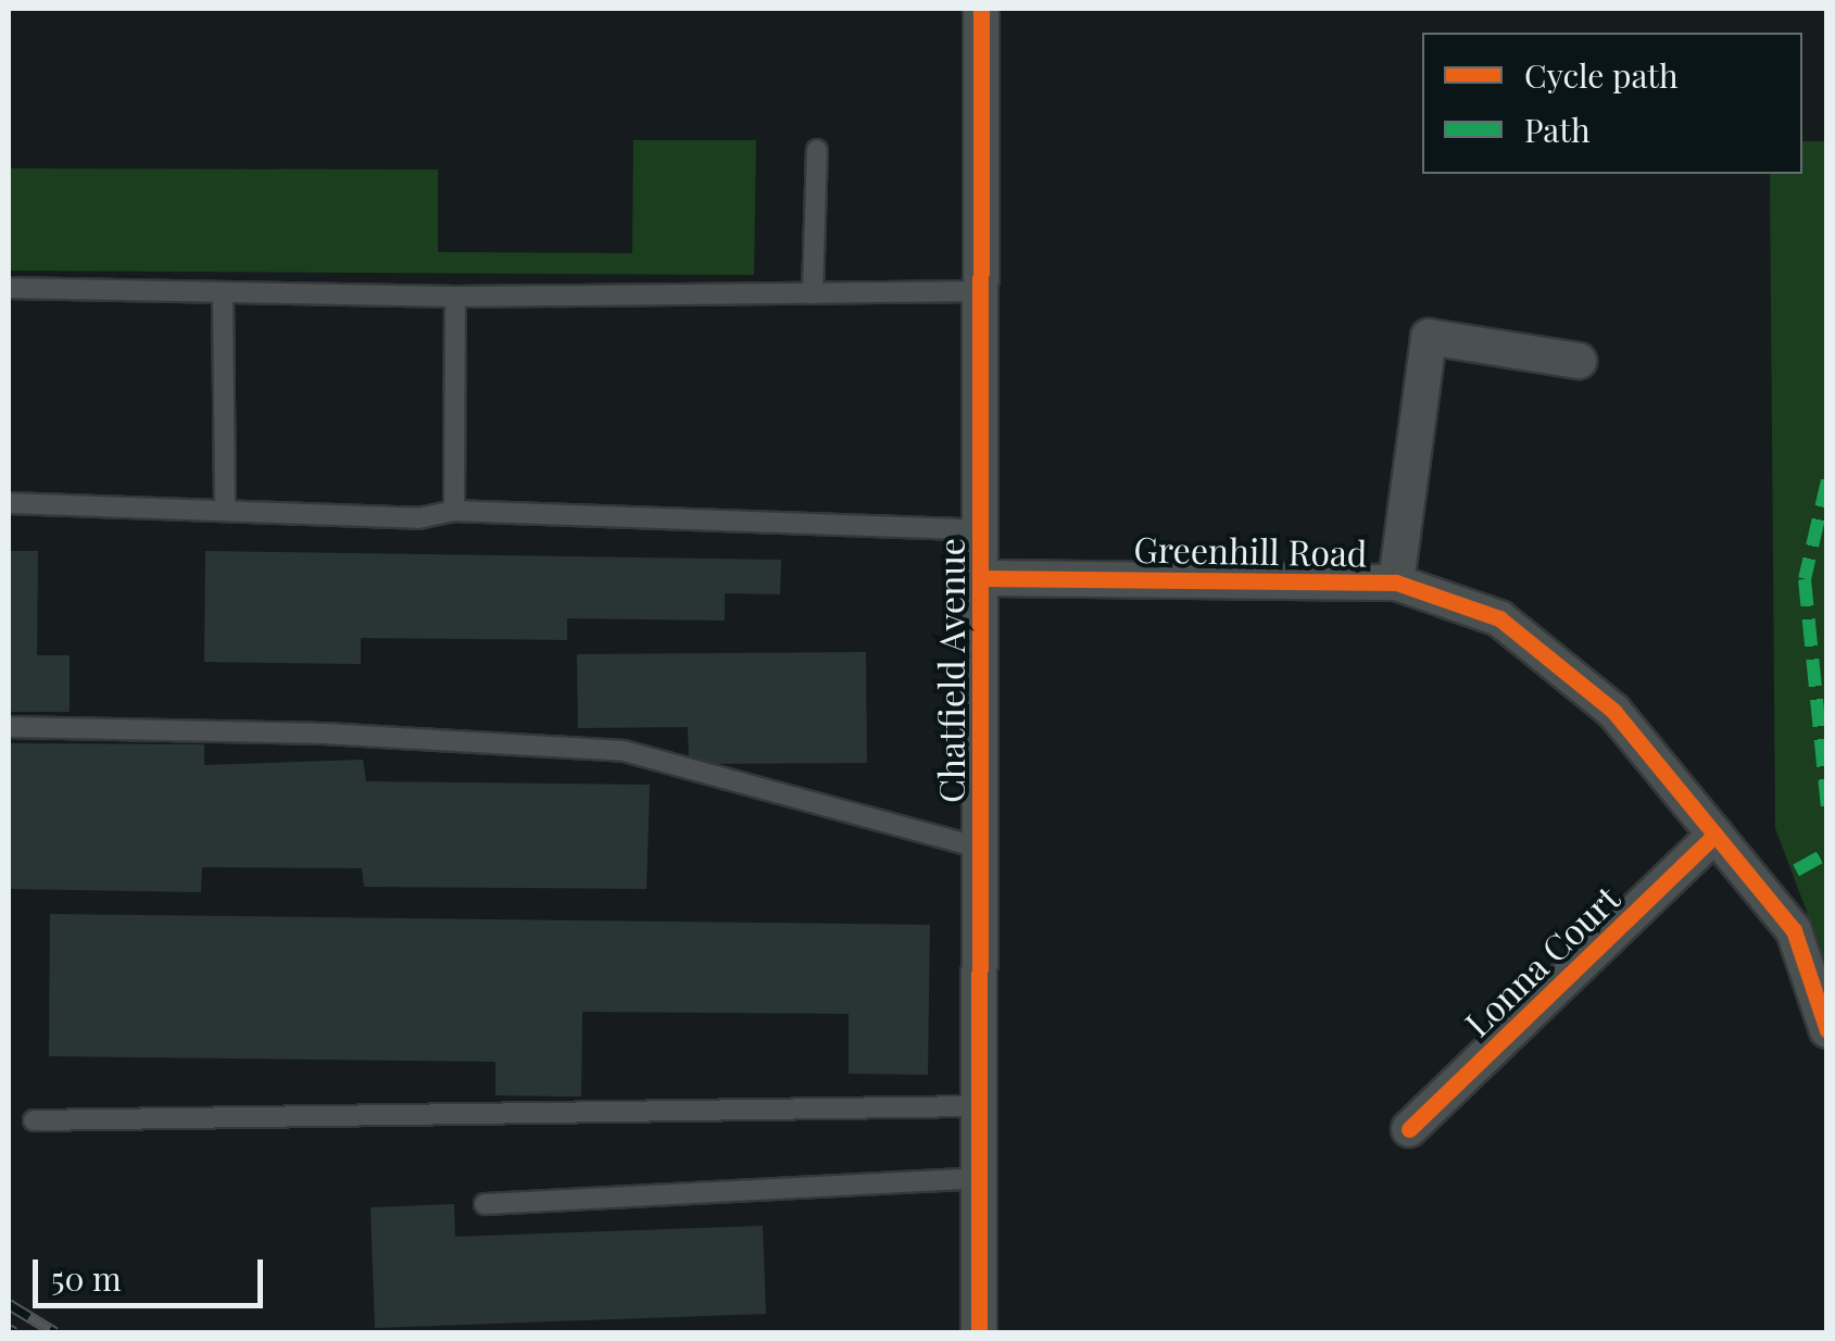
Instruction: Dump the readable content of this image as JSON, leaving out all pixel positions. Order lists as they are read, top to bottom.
{
  "streets": {
    "street": ["Greenhill Road", "Chatfield Avenue", "Lonna Court"]
  },
  "crossings": [
    ["Greenhill Road", "Chatfield Avenue"],
    ["Greenhill Road", "Lonna Court"]
  ],
  "legend": ["Cycle path", "Path"],
  "scale_bar": "50 m"
}
